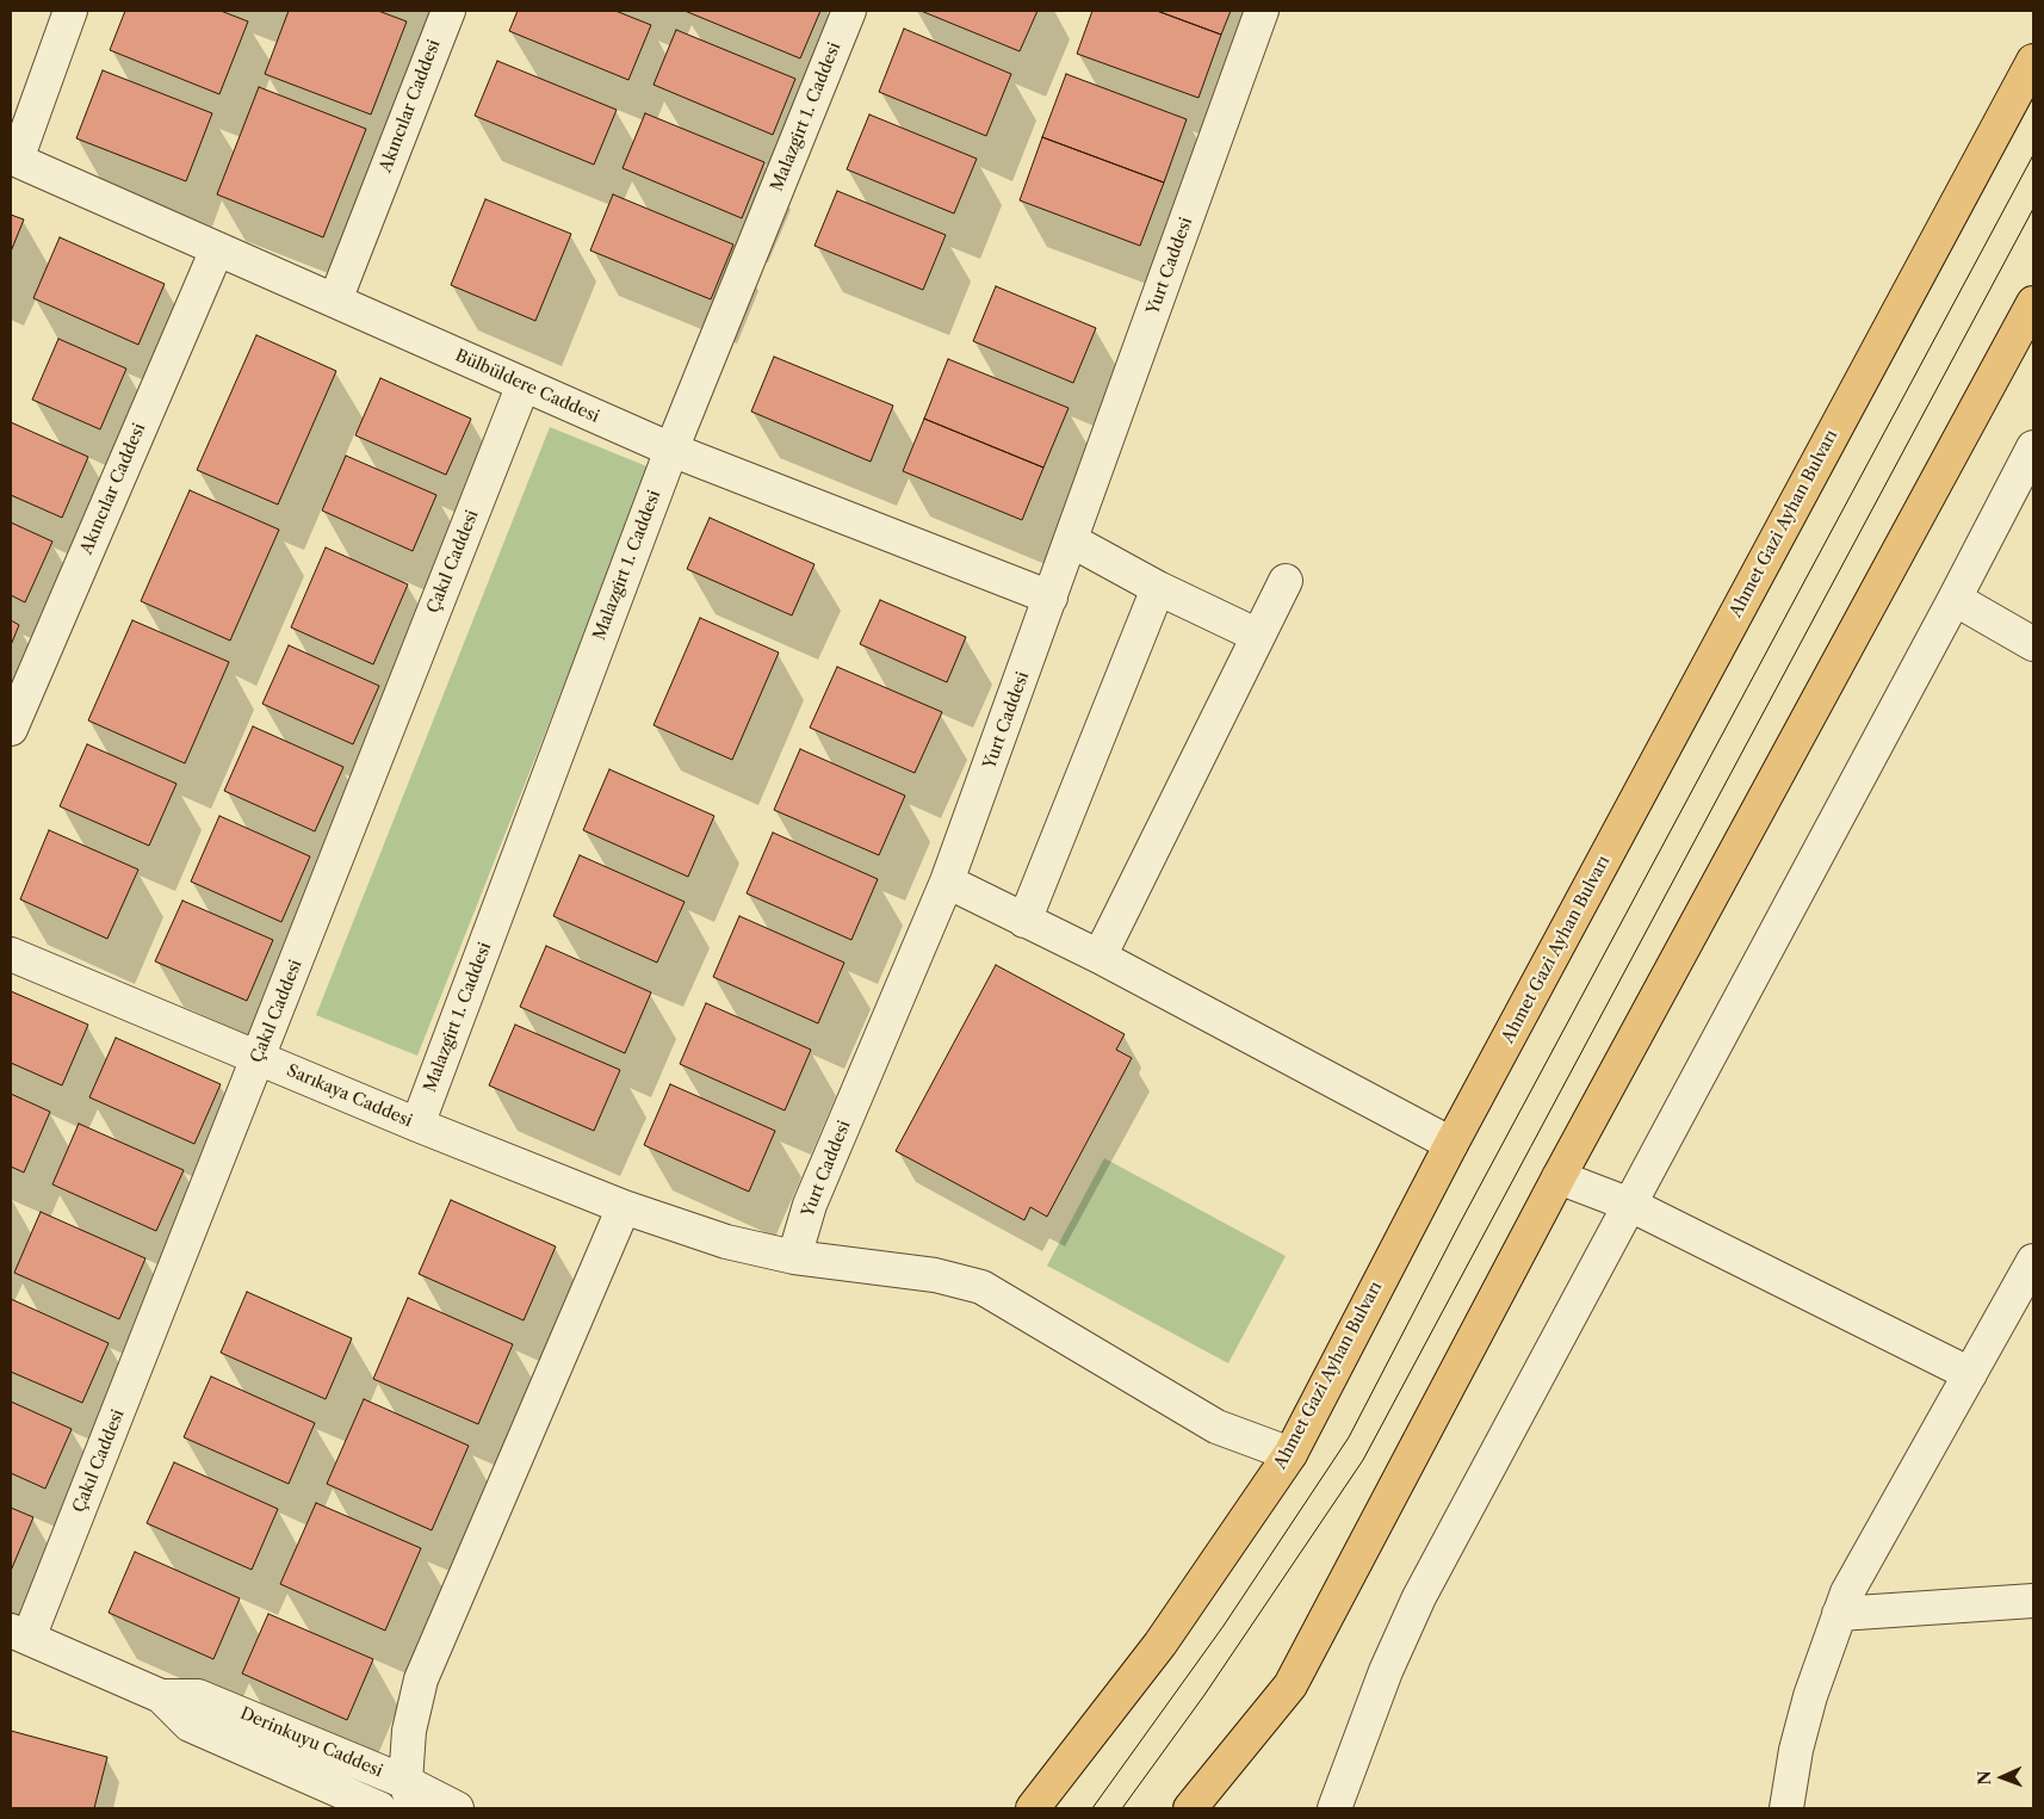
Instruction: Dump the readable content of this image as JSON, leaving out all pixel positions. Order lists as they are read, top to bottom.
{
  "streets": {
    "main road": ["Ahmet Gazi Ayhan Bulvarı"],
    "street": [
      "Akıncılar Caddesi",
      "Malazgirt 1. Caddesi",
      "Yurt Caddesi",
      "Bülbüldere Caddesi",
      "Çakıl Caddesi",
      "Sarıkaya Caddesi",
      "Derinkuyu Caddesi"
    ]
  },
  "crossings": [
    ["Akıncılar Caddesi", "Bülbüldere Caddesi"],
    ["Malazgirt 1. Caddesi", "Bülbüldere Caddesi"],
    ["Malazgirt 1. Caddesi", "Sarıkaya Caddesi"],
    ["Yurt Caddesi", "Bülbüldere Caddesi"],
    ["Bülbüldere Caddesi", "Çakıl Caddesi"],
    ["Çakıl Caddesi", "Sarıkaya Caddesi"],
    ["Çakıl Caddesi", "Derinkuyu Caddesi"]
  ],
  "north": "left"
}
